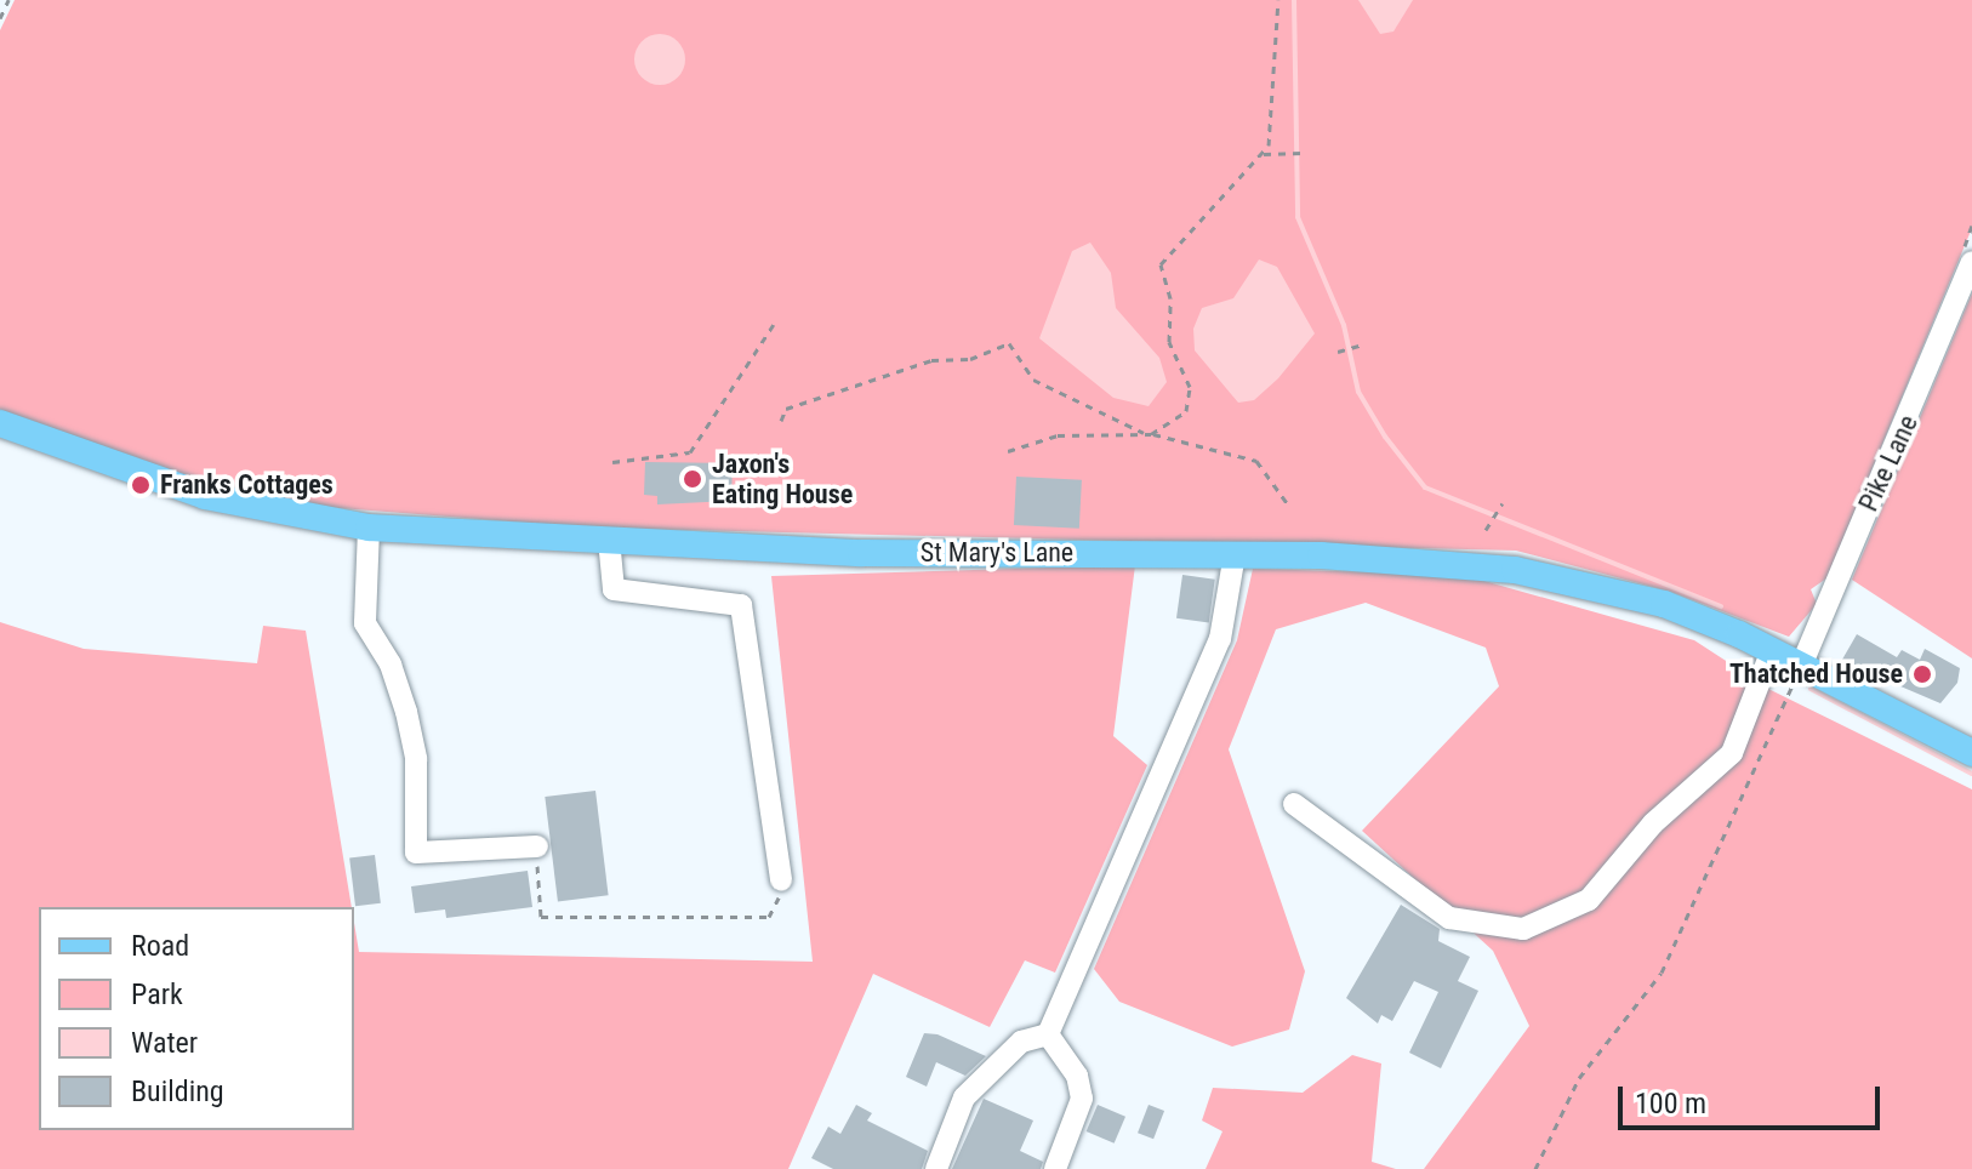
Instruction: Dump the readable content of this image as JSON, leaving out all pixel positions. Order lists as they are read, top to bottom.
{
  "streets": {
    "main road": ["St Mary's Lane"],
    "street": ["Pike Lane"]
  },
  "crossings": [
    ["Pike Lane", "St Mary's Lane"]
  ],
  "places": ["Jaxon's Eating House", "Franks Cottages", "Thatched House"],
  "legend": [
    "Road",
    "Park",
    "Water",
    "Building"
  ],
  "scale_bar": "100 m"
}
